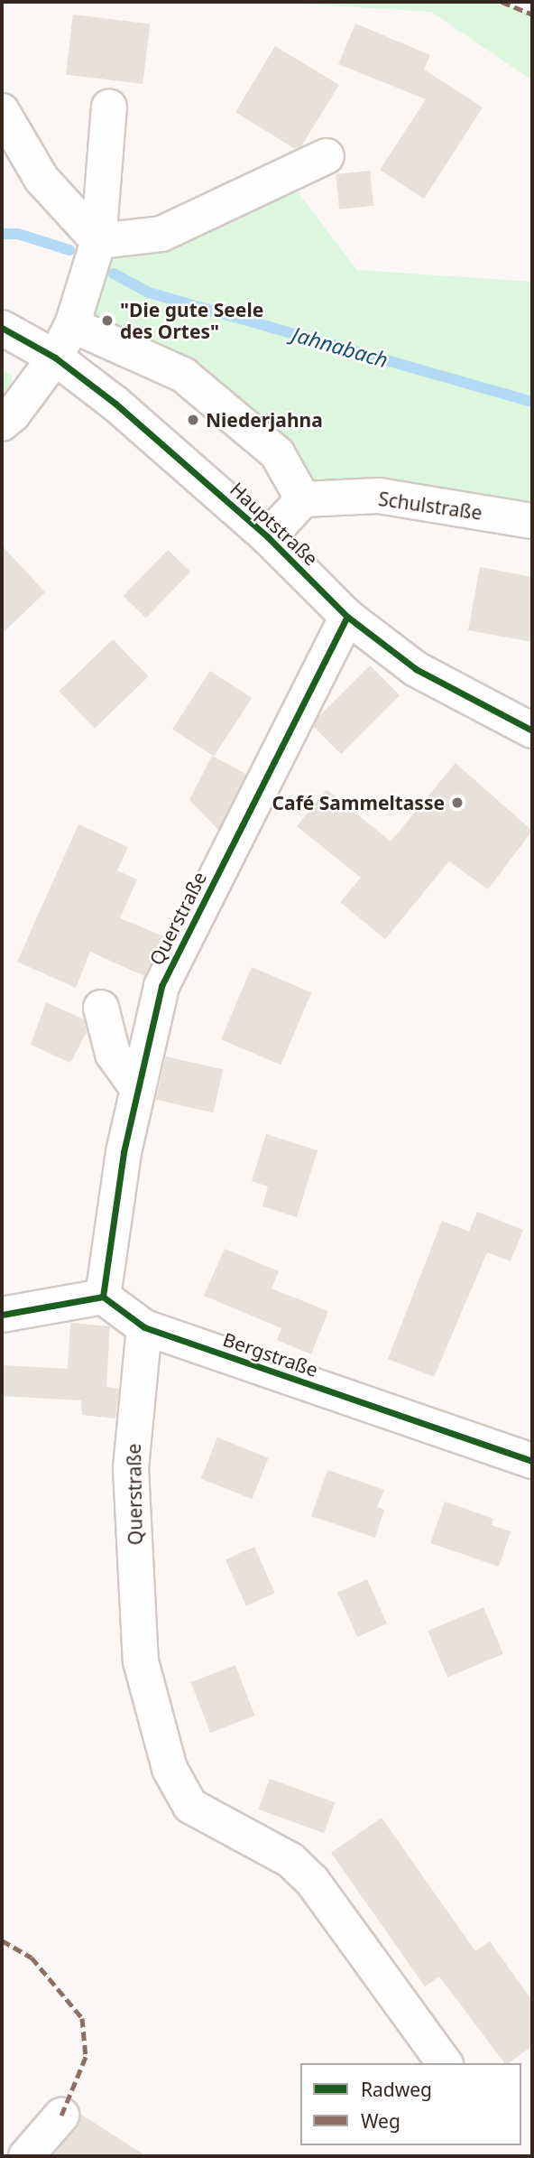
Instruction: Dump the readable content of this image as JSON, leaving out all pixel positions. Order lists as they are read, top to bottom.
{
  "streets": {
    "street": [
      "Schulstraße",
      "Hauptstraße",
      "Querstraße",
      "Bergstraße"
    ]
  },
  "crossings": [
    ["Hauptstraße", "Querstraße"],
    ["Querstraße", "Bergstraße"]
  ],
  "water": ["Jahnabach"],
  "places": ["\"Die gute Seele des Ortes\"", "Niederjahna", "Café Sammeltasse"],
  "legend": ["Radweg", "Weg"]
}
